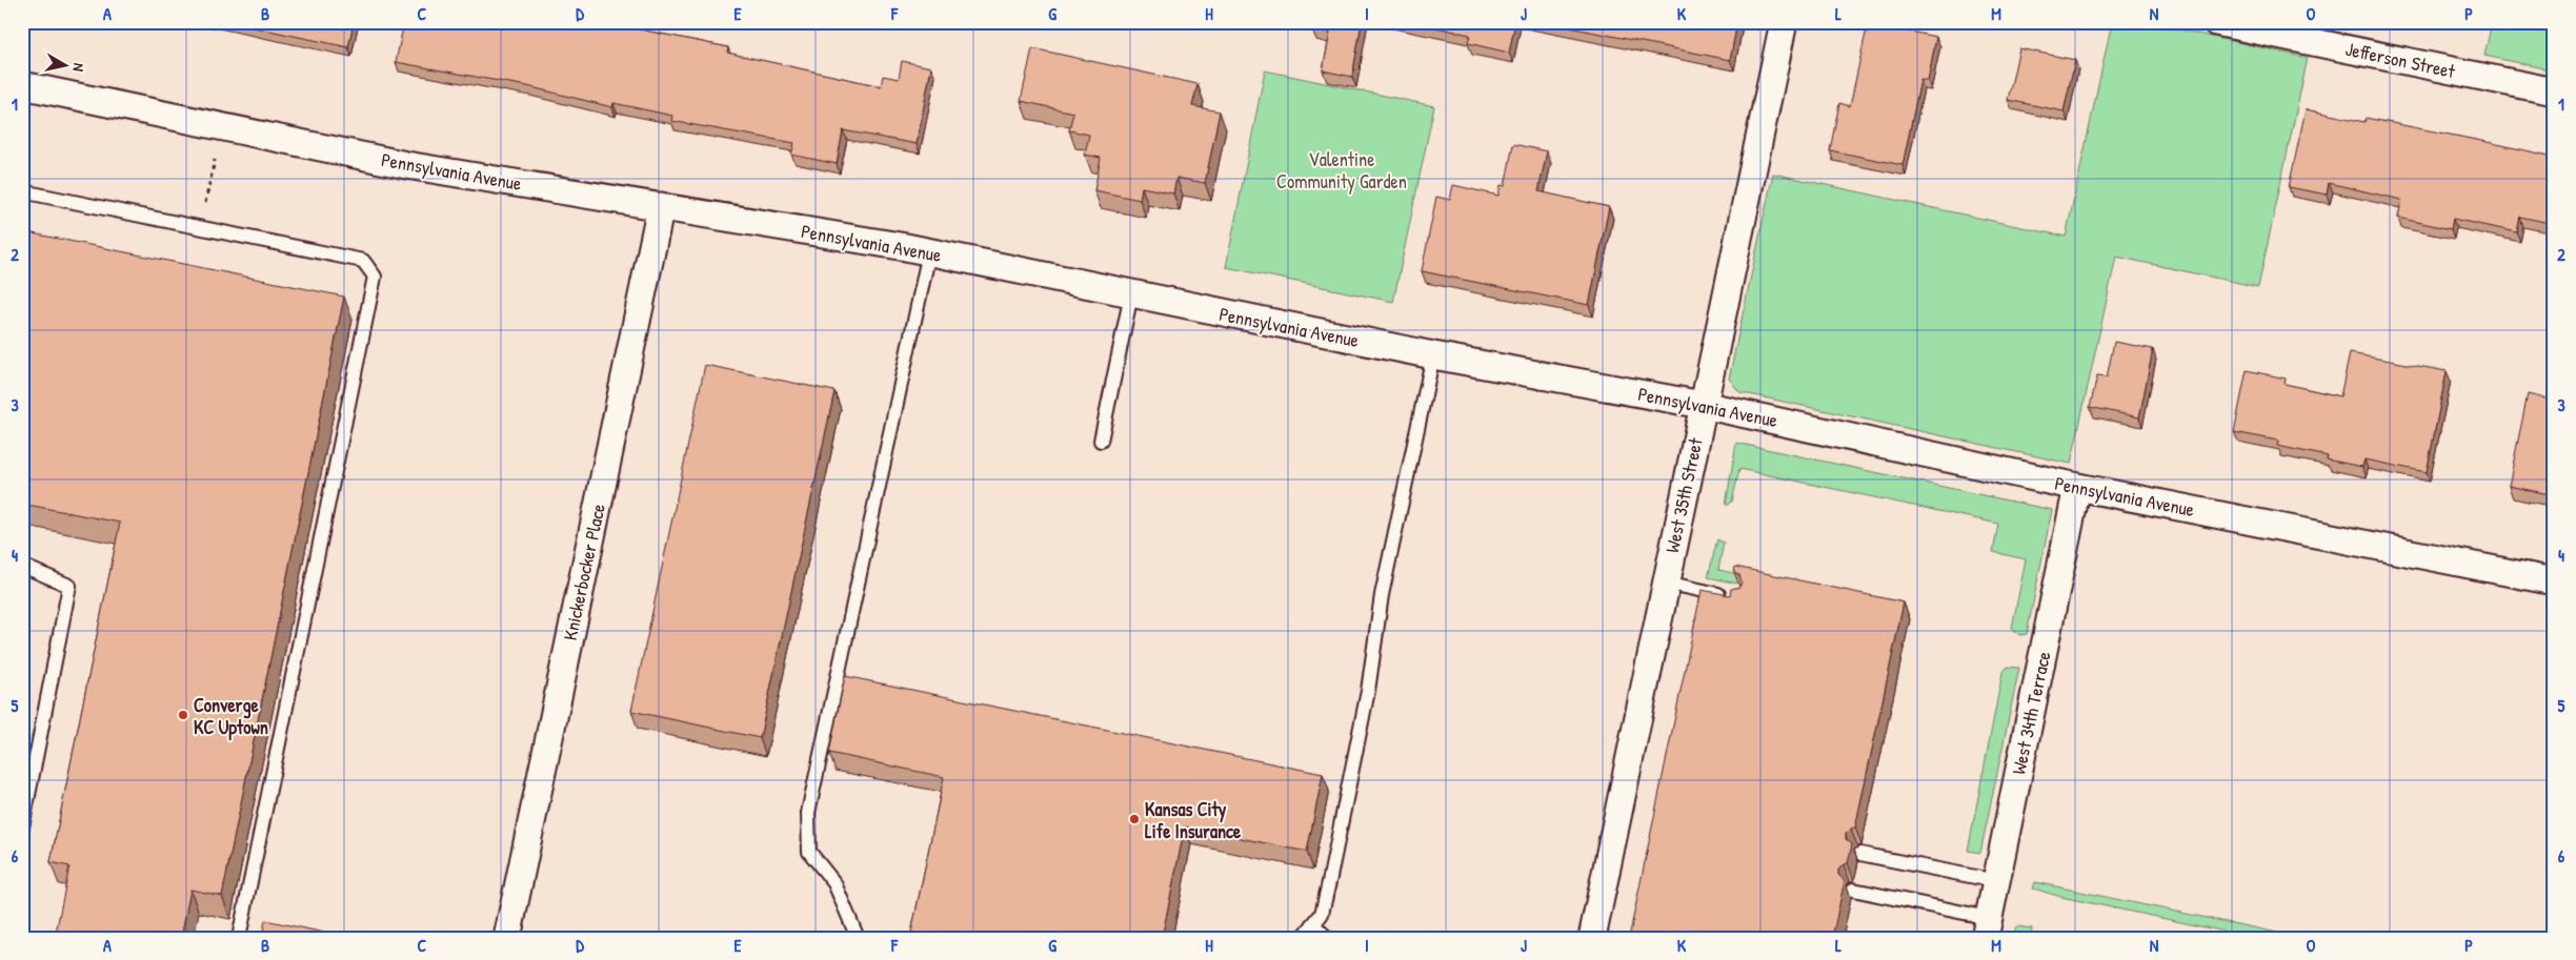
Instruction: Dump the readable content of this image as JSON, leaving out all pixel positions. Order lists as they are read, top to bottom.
{
  "streets": {
    "street": [
      "Jefferson Street",
      "Pennsylvania Avenue",
      "West 35th Street",
      "Knickerbocker Place",
      "West 34th Terrace"
    ]
  },
  "crossings": [
    ["Pennsylvania Avenue", "West 35th Street"],
    ["Pennsylvania Avenue", "Knickerbocker Place"],
    ["Pennsylvania Avenue", "West 34th Terrace"]
  ],
  "parks": ["Valentine Community Garden"],
  "places": ["Converge KC Uptown", "Kansas City Life Insurance"],
  "north": "right",
  "grid": {
    "columns": [
      "A",
      "B",
      "C",
      "D",
      "E",
      "F",
      "G",
      "H",
      "I",
      "J",
      "K",
      "L",
      "M",
      "N",
      "O",
      "P"
    ],
    "rows": [
      "1",
      "2",
      "3",
      "4",
      "5",
      "6"
    ]
  }
}
